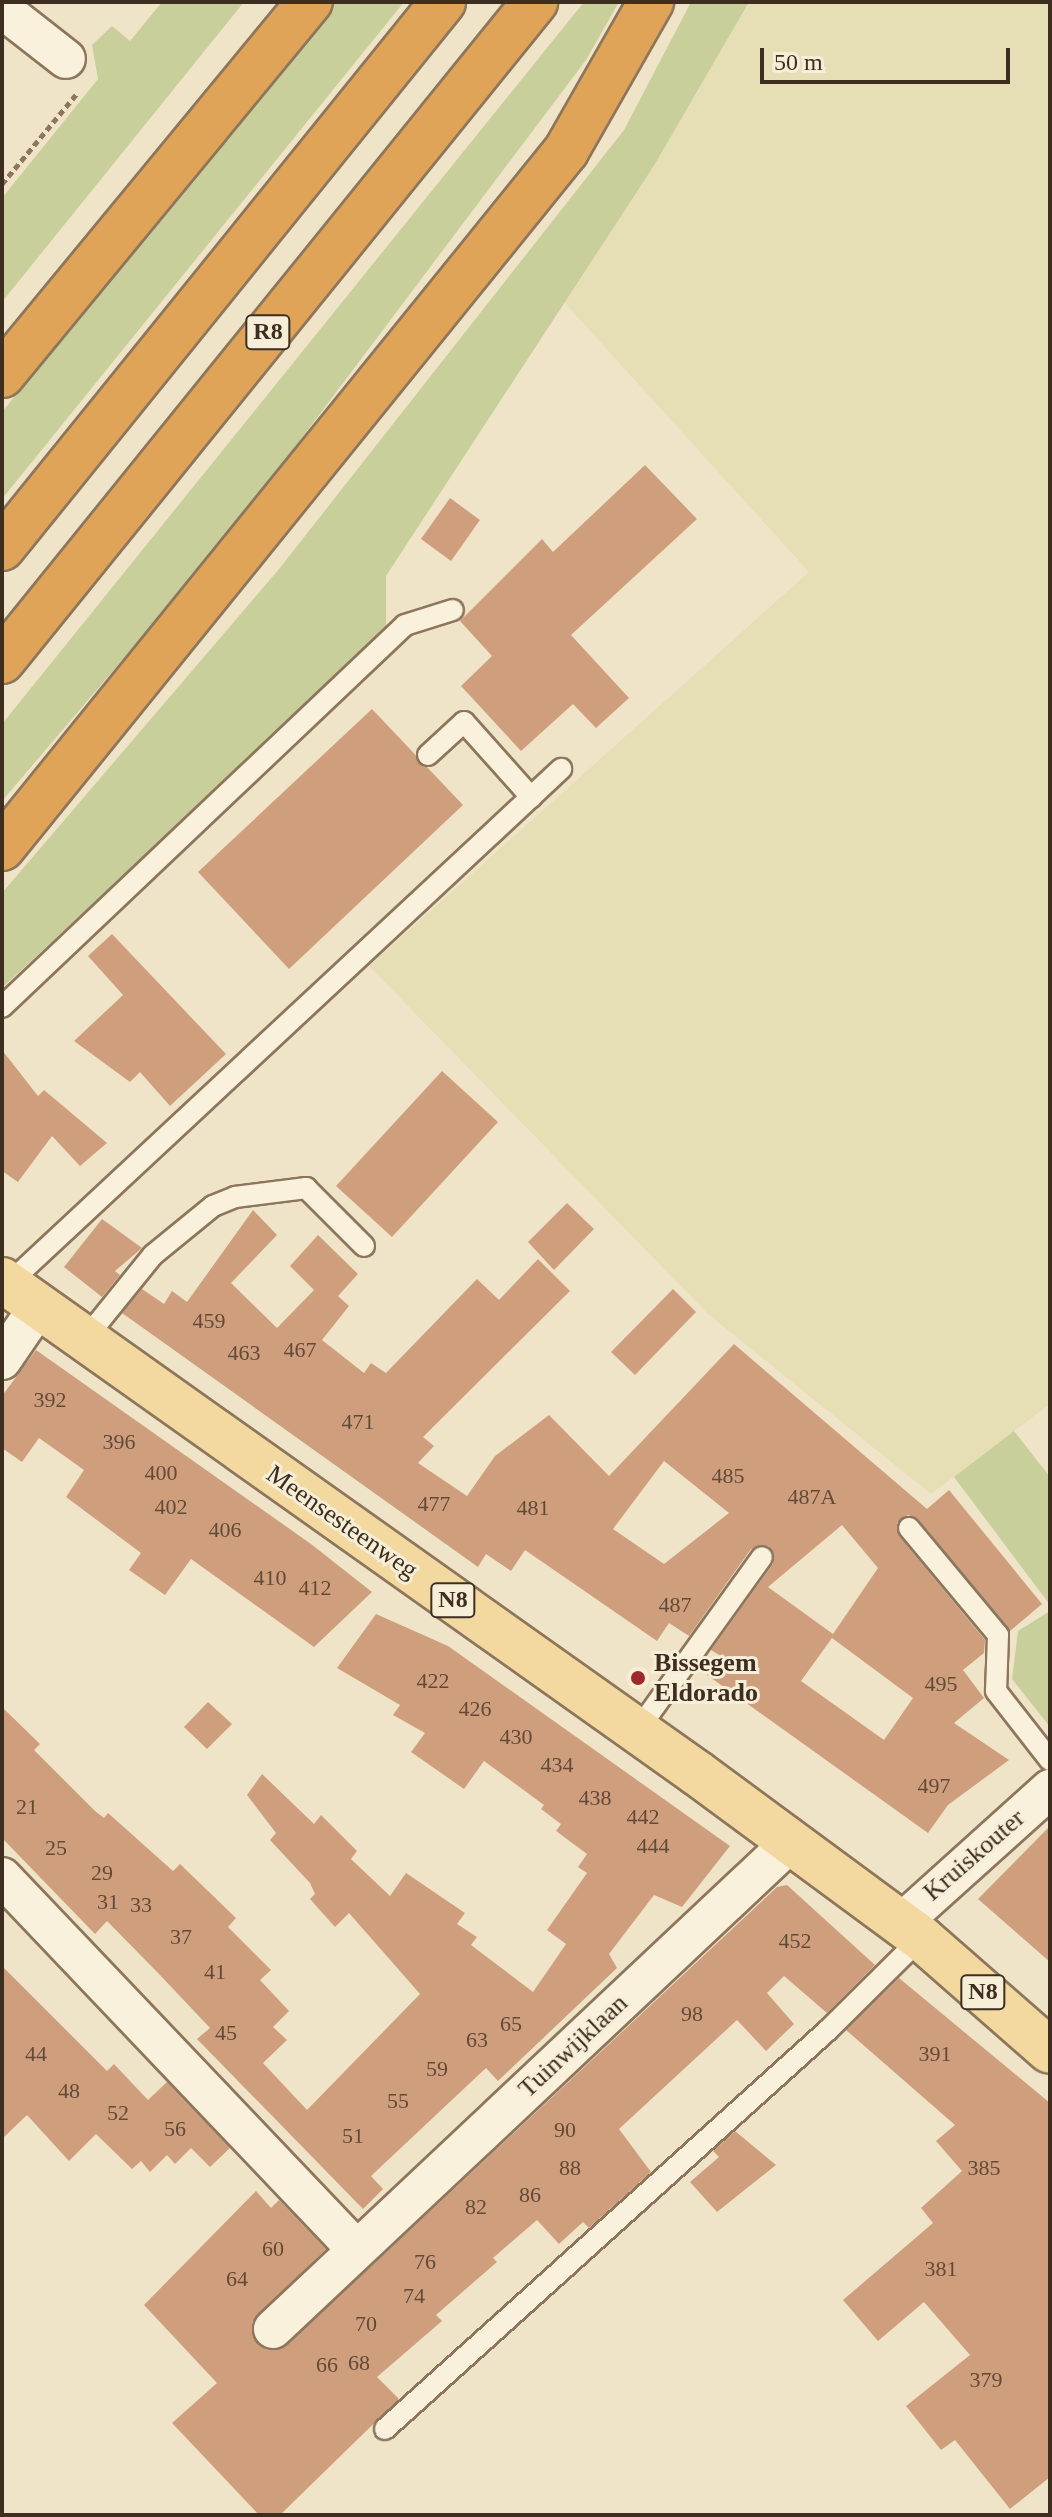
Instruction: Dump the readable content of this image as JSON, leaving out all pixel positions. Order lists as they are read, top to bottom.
{
  "streets": {
    "highway": ["R8"],
    "main road": ["Meensesteenweg", "N8"],
    "street": ["Kruiskouter", "Tuinwijklaan"]
  },
  "crossings": [
    ["Meensesteenweg", "N8"],
    ["Meensesteenweg", "Kruiskouter"],
    ["Meensesteenweg", "Tuinwijklaan"],
    ["N8", "Kruiskouter"]
  ],
  "places": ["Bissegem Eldorado"],
  "house_numbers": [
    "459",
    "467",
    "463",
    "392",
    "471",
    "396",
    "400",
    "485",
    "487A",
    "477",
    "402",
    "481",
    "406",
    "410",
    "412",
    "487",
    "422",
    "495",
    "426",
    "430",
    "434",
    "497",
    "438",
    "21",
    "442",
    "444",
    "25",
    "29",
    "31",
    "33",
    "37",
    "452",
    "41",
    "98",
    "65",
    "45",
    "63",
    "44",
    "391",
    "59",
    "48",
    "55",
    "52",
    "56",
    "90",
    "51",
    "88",
    "385",
    "86",
    "82",
    "60",
    "76",
    "381",
    "64",
    "74",
    "70",
    "68",
    "66",
    "379"
  ],
  "scale_bar": "50 m"
}
